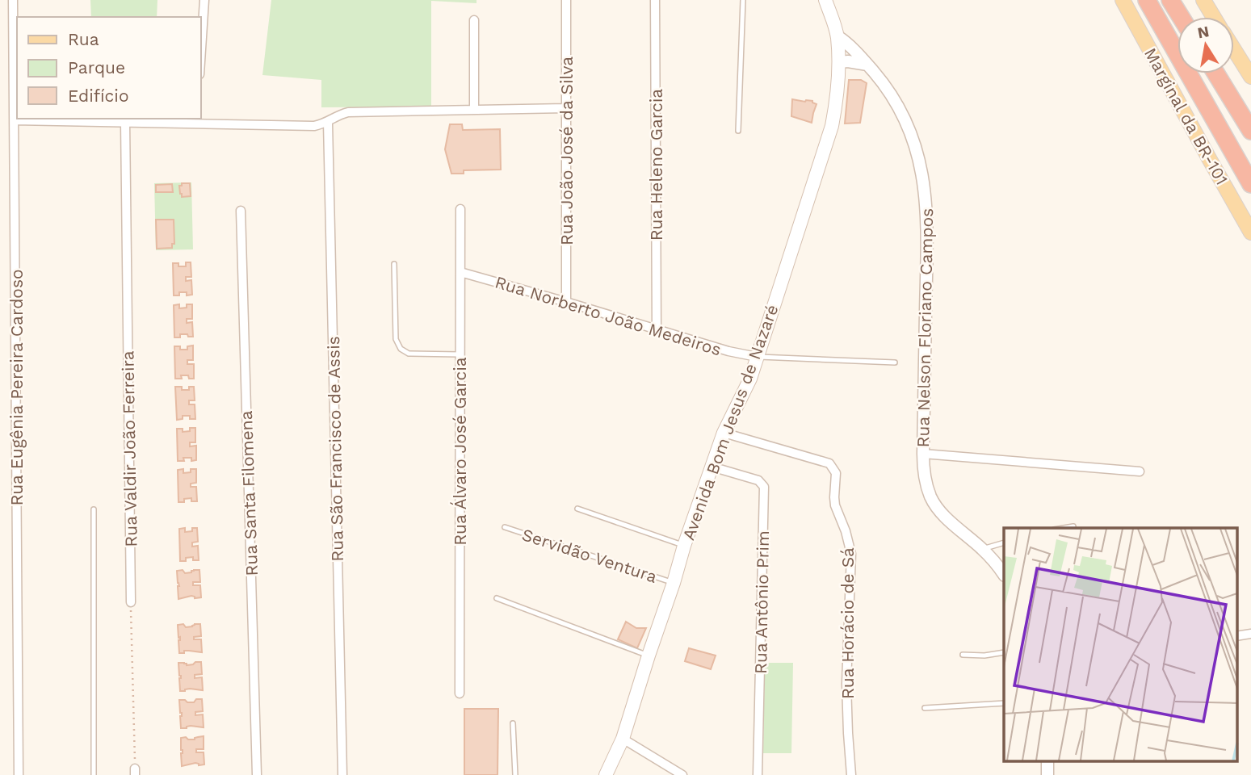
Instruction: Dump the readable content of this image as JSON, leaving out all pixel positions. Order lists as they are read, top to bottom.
{
  "streets": {
    "main road": ["Marginal da BR-101", "Avenida Bom Jesus de Nazaré"],
    "street": [
      "Rua João José da Silva",
      "Rua Heleno Garcia",
      "Rua Norberto João Medeiros",
      "Rua Nelson Floriano Campos",
      "Rua Eugênia Pereira Cardoso",
      "Rua Valdir João Ferreira",
      "Rua São Francisco de Assis",
      "Rua Álvaro José Garcia",
      "Rua Santa Filomena",
      "Rua Antônio Prim",
      "Rua Horácio de Sá"
    ],
    "lane": ["Servidão Ventura"]
  },
  "crossings": [
    ["Rua João José da Silva", "Rua Norberto João Medeiros"],
    ["Rua Heleno Garcia", "Rua Norberto João Medeiros"],
    ["Rua Norberto João Medeiros", "Avenida Bom Jesus de Nazaré"],
    ["Rua Norberto João Medeiros", "Rua Álvaro José Garcia"],
    ["Rua Nelson Floriano Campos", "Avenida Bom Jesus de Nazaré"],
    ["Avenida Bom Jesus de Nazaré", "Servidão Ventura"],
    ["Avenida Bom Jesus de Nazaré", "Rua Antônio Prim"],
    ["Avenida Bom Jesus de Nazaré", "Rua Horácio de Sá"]
  ],
  "legend": ["Rua", "Parque", "Edifício"],
  "north": "top"
}
